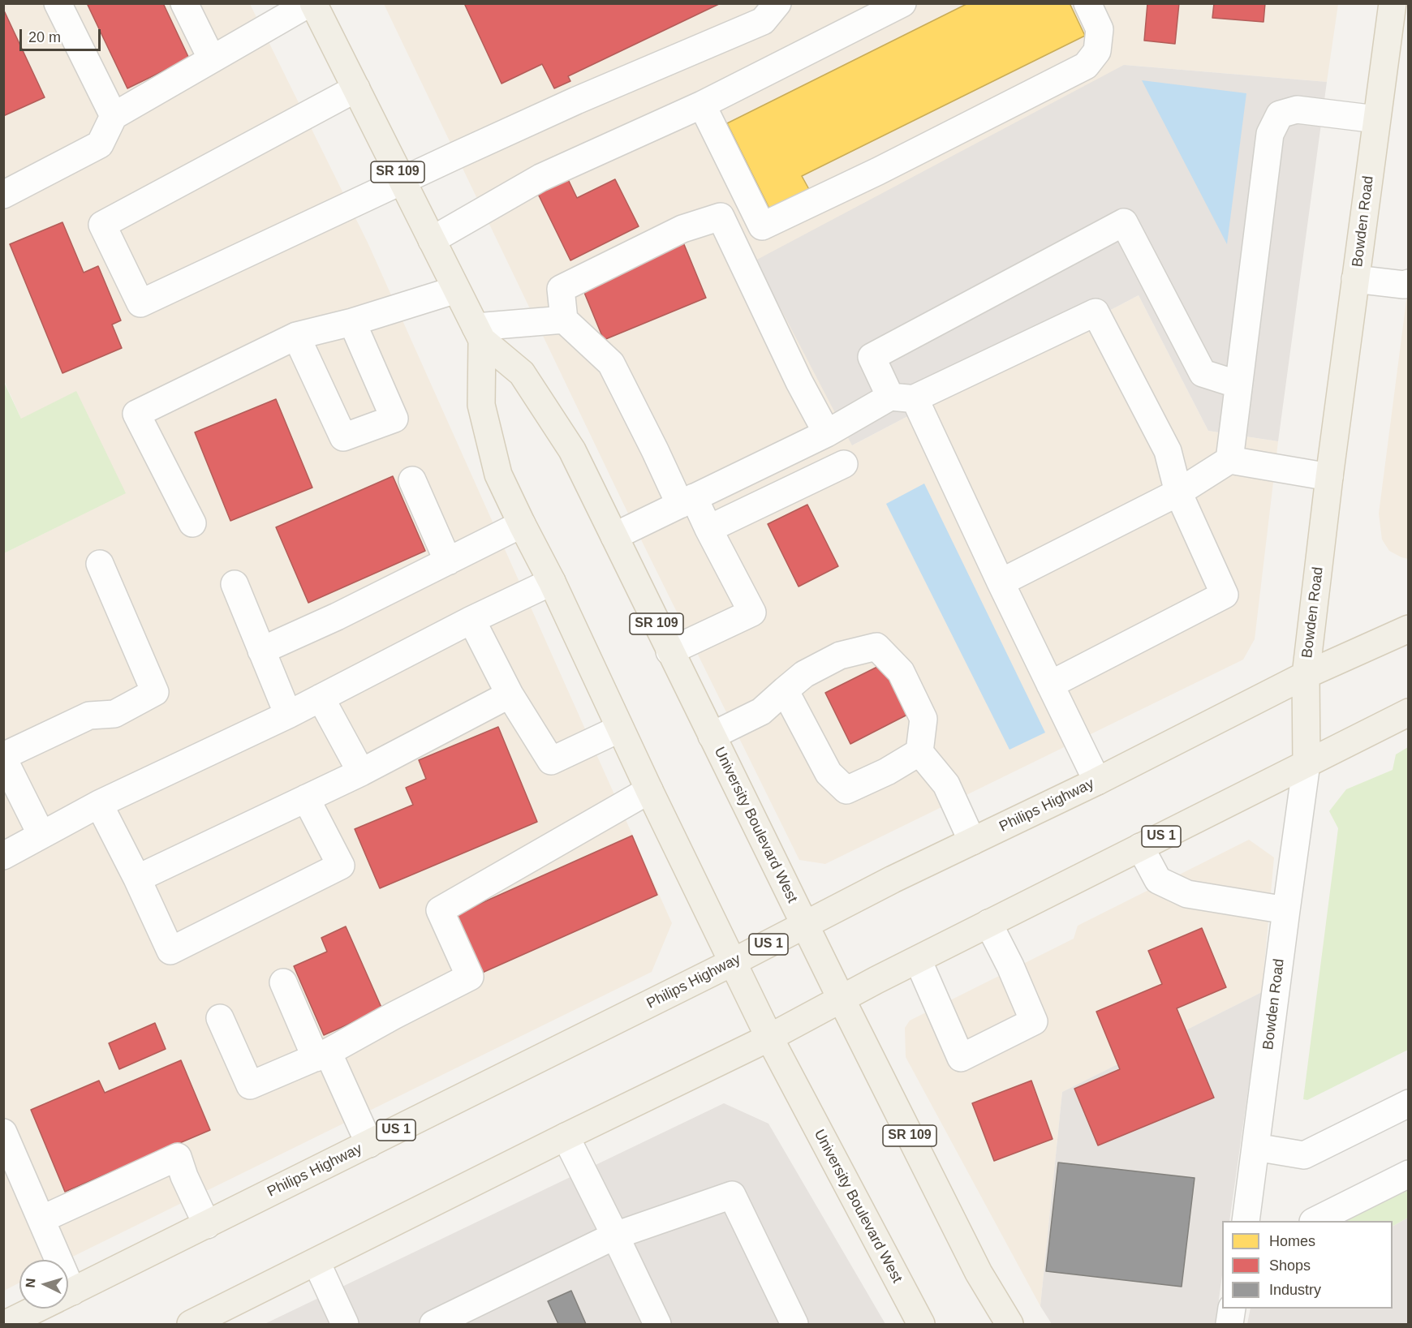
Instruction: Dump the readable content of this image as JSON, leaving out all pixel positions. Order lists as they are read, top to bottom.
{
  "streets": {
    "main road": [
      "SR 109",
      "Bowden Road",
      "Philips Highway",
      "University Boulevard West",
      "US 1"
    ]
  },
  "crossings": [
    ["Bowden Road", "Philips Highway"],
    ["Bowden Road", "US 1"],
    ["Philips Highway", "University Boulevard West"],
    ["University Boulevard West", "US 1"]
  ],
  "legend": ["Homes", "Shops", "Industry"],
  "scale_bar": "20 m",
  "north": "left"
}
